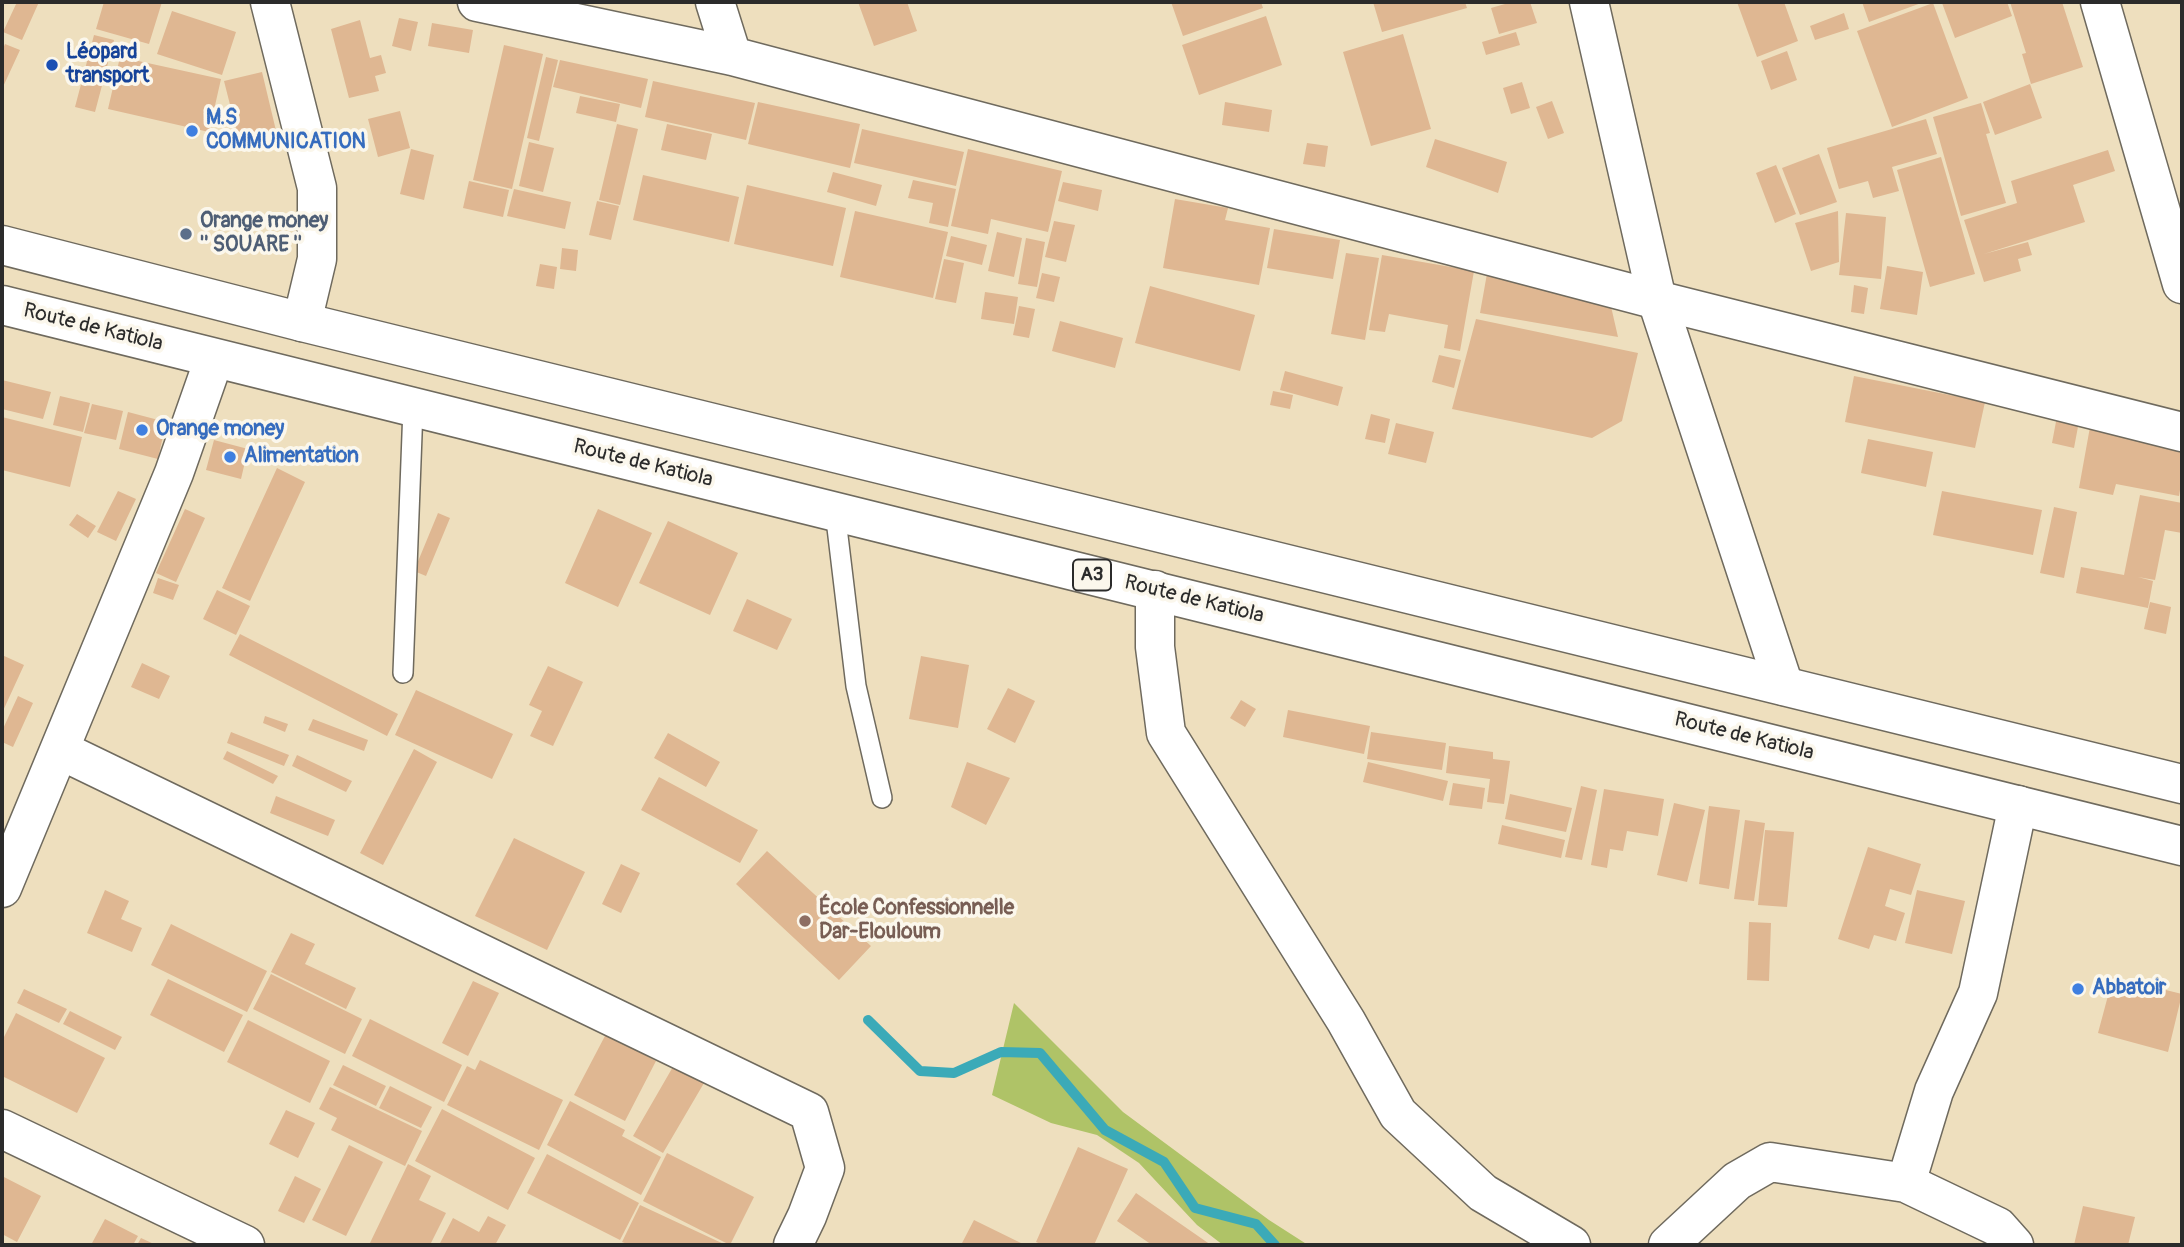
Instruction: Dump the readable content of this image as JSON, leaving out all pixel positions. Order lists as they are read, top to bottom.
{
  "streets": {
    "main road": ["Route de Katiola", "A3"]
  },
  "places": [
    "Léopard transport",
    "M.S COMMUNICATION",
    "Orange money '' SOUARE ''",
    "Orange money",
    "Alimentation",
    "École Confessionnelle Dar-Elouloum",
    "Abbatoir"
  ]
}
